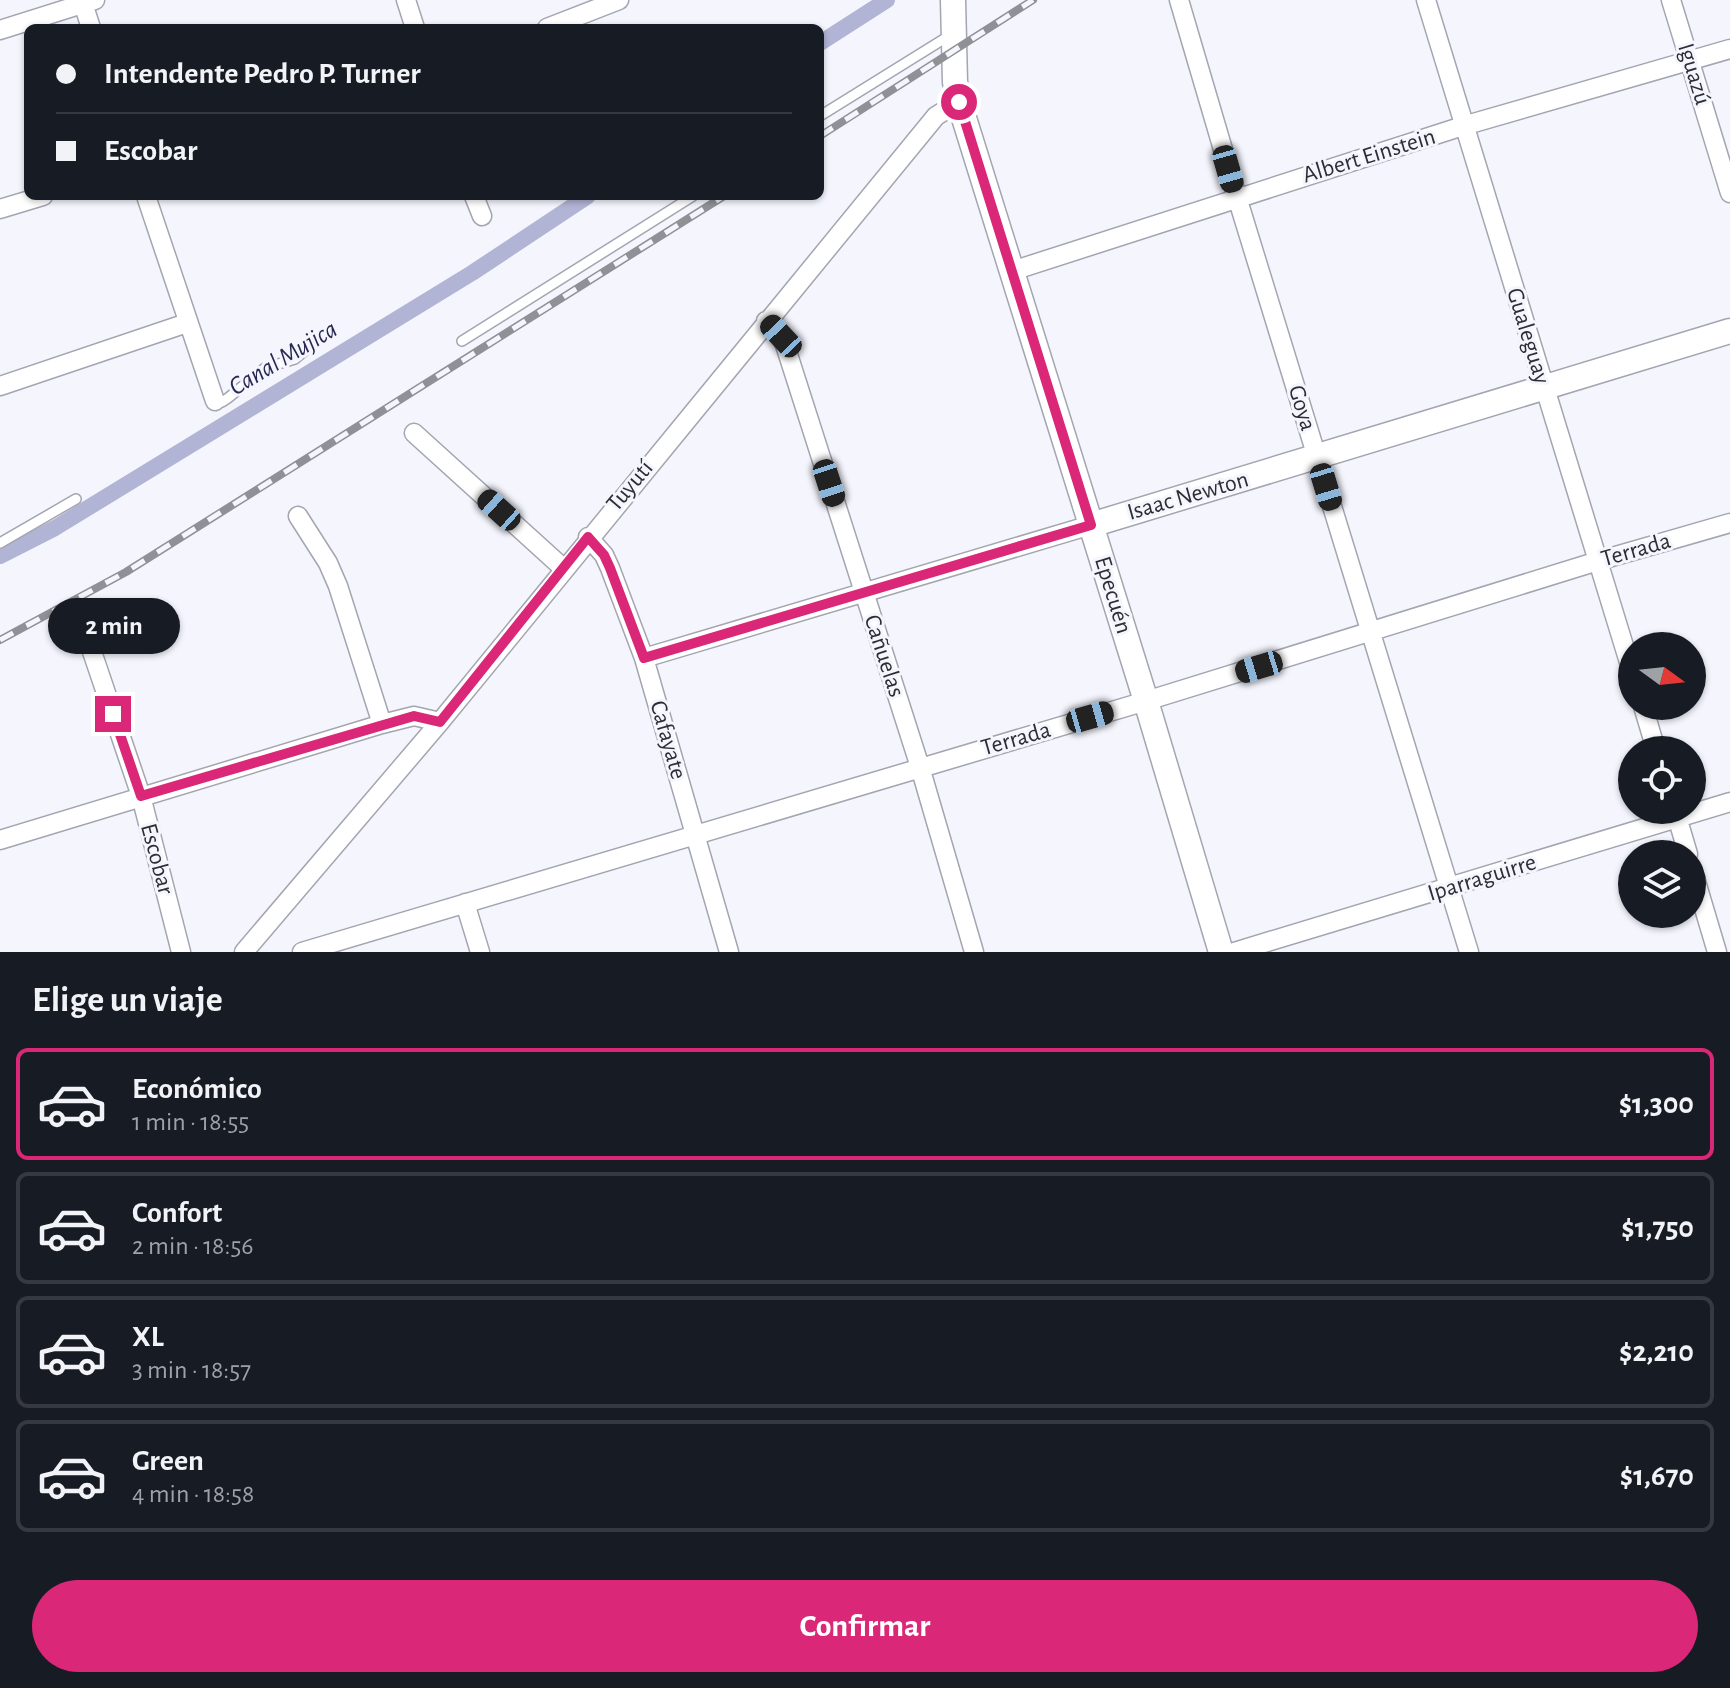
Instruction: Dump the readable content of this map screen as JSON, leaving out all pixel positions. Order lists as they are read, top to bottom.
{
  "streets": {
    "street": [
      "Iguazú",
      "Albert Einstein",
      "Gualeguay",
      "Goya",
      "Tuyutí",
      "Isaac Newton",
      "Terrada",
      "Epecuén",
      "Cañuelas",
      "Cafayate",
      "Escobar",
      "Iparraguirre"
    ]
  },
  "crossings": [
    ["Iguazú", "Albert Einstein"],
    ["Albert Einstein", "Gualeguay"],
    ["Albert Einstein", "Goya"],
    ["Albert Einstein", "Epecuén"],
    ["Gualeguay", "Isaac Newton"],
    ["Gualeguay", "Terrada"],
    ["Goya", "Isaac Newton"],
    ["Goya", "Terrada"],
    ["Goya", "Iparraguirre"],
    ["Tuyutí", "Epecuén"],
    ["Tuyutí", "Cañuelas"],
    ["Tuyutí", "Cafayate"],
    ["Isaac Newton", "Epecuén"],
    ["Isaac Newton", "Cañuelas"],
    ["Isaac Newton", "Cafayate"],
    ["Terrada", "Epecuén"],
    ["Terrada", "Cañuelas"],
    ["Terrada", "Cafayate"]
  ],
  "water": ["Canal Mujica"],
  "north": "right",
  "page": {
    "banner": ["Intendente Pedro P. Turner", "Escobar"],
    "bubble": "2 min",
    "heading": "Elige un viaje",
    "list": [
      {
        "name": "Económico",
        "note": "1 min · 18:55",
        "value": "$1,300"
      },
      {
        "name": "Confort",
        "note": "2 min · 18:56",
        "value": "$1,750"
      },
      {
        "name": "XL",
        "note": "3 min · 18:57",
        "value": "$2,210"
      },
      {
        "name": "Green",
        "note": "4 min · 18:58",
        "value": "$1,670"
      }
    ],
    "buttons": "Confirmar"
  }
}
